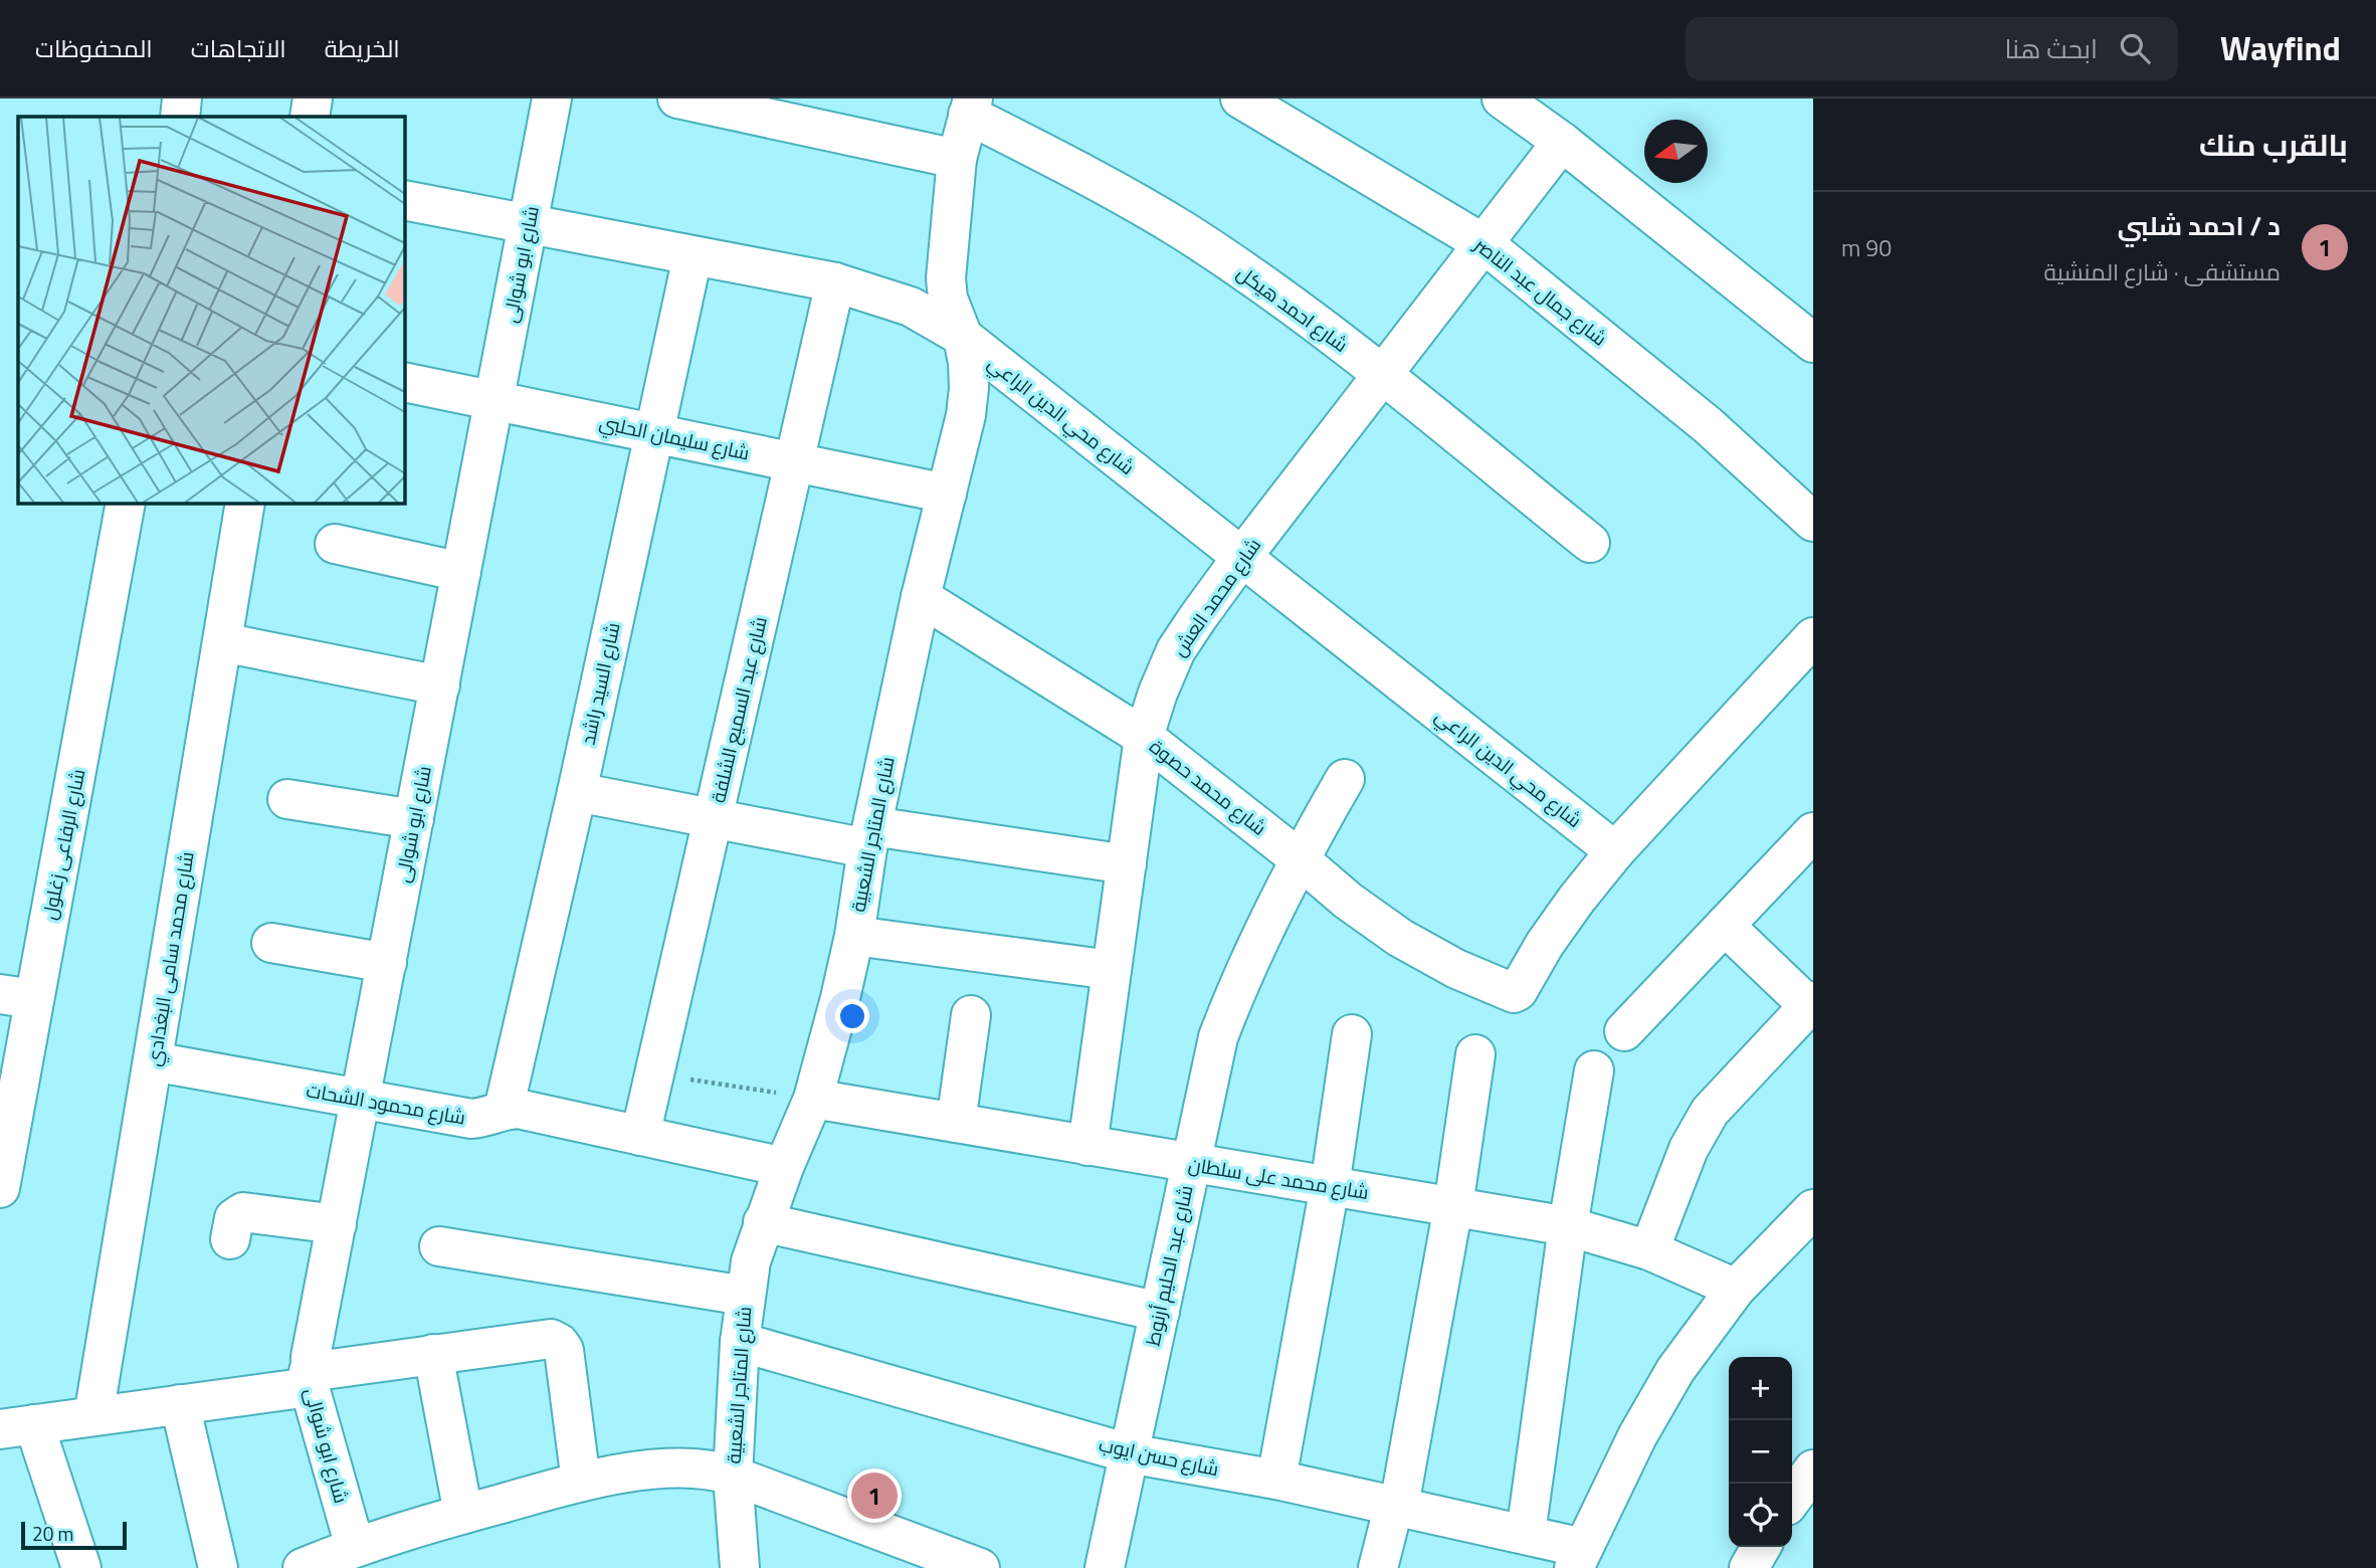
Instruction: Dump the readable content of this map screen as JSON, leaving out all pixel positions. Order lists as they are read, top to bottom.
{
  "streets": {
    "street": [
      "شارع ابو شوالى",
      "شارع جمال عبد الناصر",
      "شارع احمد هيكل",
      "شارع محي الدين الراعي",
      "شارع سليمان الحلبي",
      "شارع محمد العش",
      "شارع السيد راشد",
      "شارع عبد السميع الشلفة",
      "شارع محمد حصوة",
      "شارع المتاجر الشعبية",
      "شارع الرفاعى زغلول",
      "شارع محمد سامى البغدادي",
      "شارع محمود الشحات",
      "شارع محمد على سلطان",
      "شارع عبد الحليم أرنوط",
      "شارع حسن ايوب"
    ]
  },
  "crossings": [
    ["شارع ابو شوالى", "شارع محي الدين الراعي"],
    ["شارع ابو شوالى", "شارع سليمان الحلبي"],
    ["شارع ابو شوالى", "شارع محمود الشحات"],
    ["شارع جمال عبد الناصر", "شارع محمد العش"],
    ["شارع احمد هيكل", "شارع محمد العش"],
    ["شارع احمد هيكل", "شارع المتاجر الشعبية"],
    ["شارع محي الدين الراعي", "شارع محمد العش"],
    ["شارع محي الدين الراعي", "شارع السيد راشد"],
    ["شارع محي الدين الراعي", "شارع عبد السميع الشلفة"],
    ["شارع محي الدين الراعي", "شارع محمد حصوة"],
    ["شارع محي الدين الراعي", "شارع المتاجر الشعبية"],
    ["شارع سليمان الحلبي", "شارع السيد راشد"],
    ["شارع سليمان الحلبي", "شارع عبد السميع الشلفة"],
    ["شارع سليمان الحلبي", "شارع المتاجر الشعبية"],
    ["شارع محمد العش", "شارع محمد حصوة"],
    ["شارع محمد العش", "شارع محمد على سلطان"],
    ["شارع السيد راشد", "شارع محمود الشحات"],
    ["شارع عبد السميع الشلفة", "شارع محمود الشحات"],
    ["شارع محمد حصوة", "شارع المتاجر الشعبية"],
    ["شارع محمد حصوة", "شارع عبد الحليم أرنوط"],
    ["شارع المتاجر الشعبية", "شارع محمود الشحات"],
    ["شارع المتاجر الشعبية", "شارع محمد على سلطان"],
    ["شارع المتاجر الشعبية", "شارع حسن ايوب"],
    ["شارع محمد سامى البغدادي", "شارع محمود الشحات"],
    ["شارع محمد على سلطان", "شارع عبد الحليم أرنوط"],
    ["شارع عبد الحليم أرنوط", "شارع حسن ايوب"]
  ],
  "scale_bar": "20 m",
  "north": "left",
  "page": {
    "header": "Wayfind",
    "search": "ابحث هنا",
    "nav": ["الخريطة", "الاتجاهات", "المحفوظات"],
    "heading": "بالقرب منك",
    "list": [
      {
        "mark": "1",
        "name": "د / احمد شلبي",
        "note": "مستشفى · شارع المنشية",
        "value": "90 m"
      }
    ],
    "map_buttons": ["+", "−"],
    "pins": "1",
    "scale": "20 m"
  }
}
